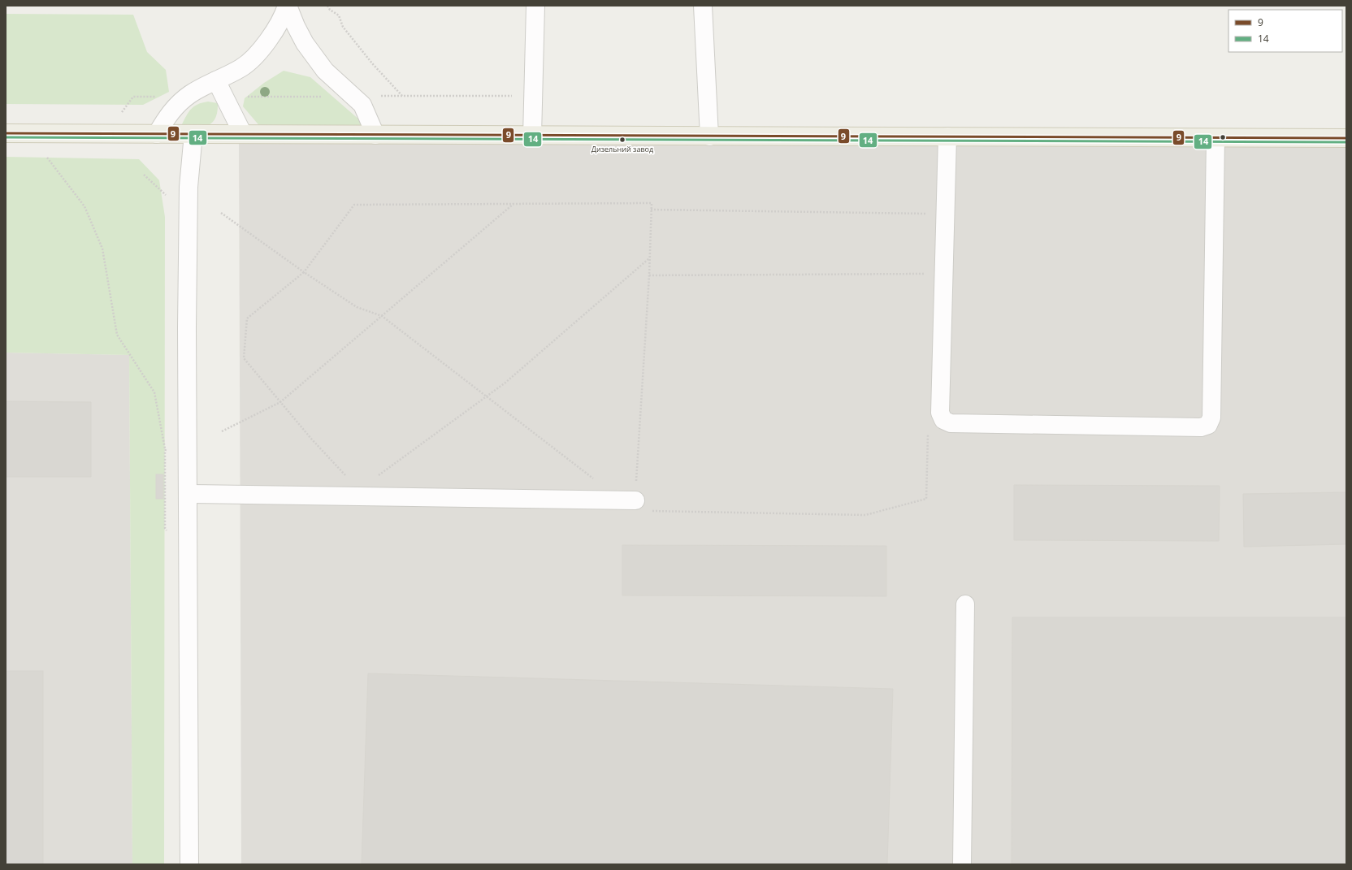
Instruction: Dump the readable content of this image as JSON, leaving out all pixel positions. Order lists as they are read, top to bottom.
{
  "places": ["Дизельний завод"],
  "lines": ["transit line 9", "transit line 14"],
  "legend": ["9", "14"]
}
